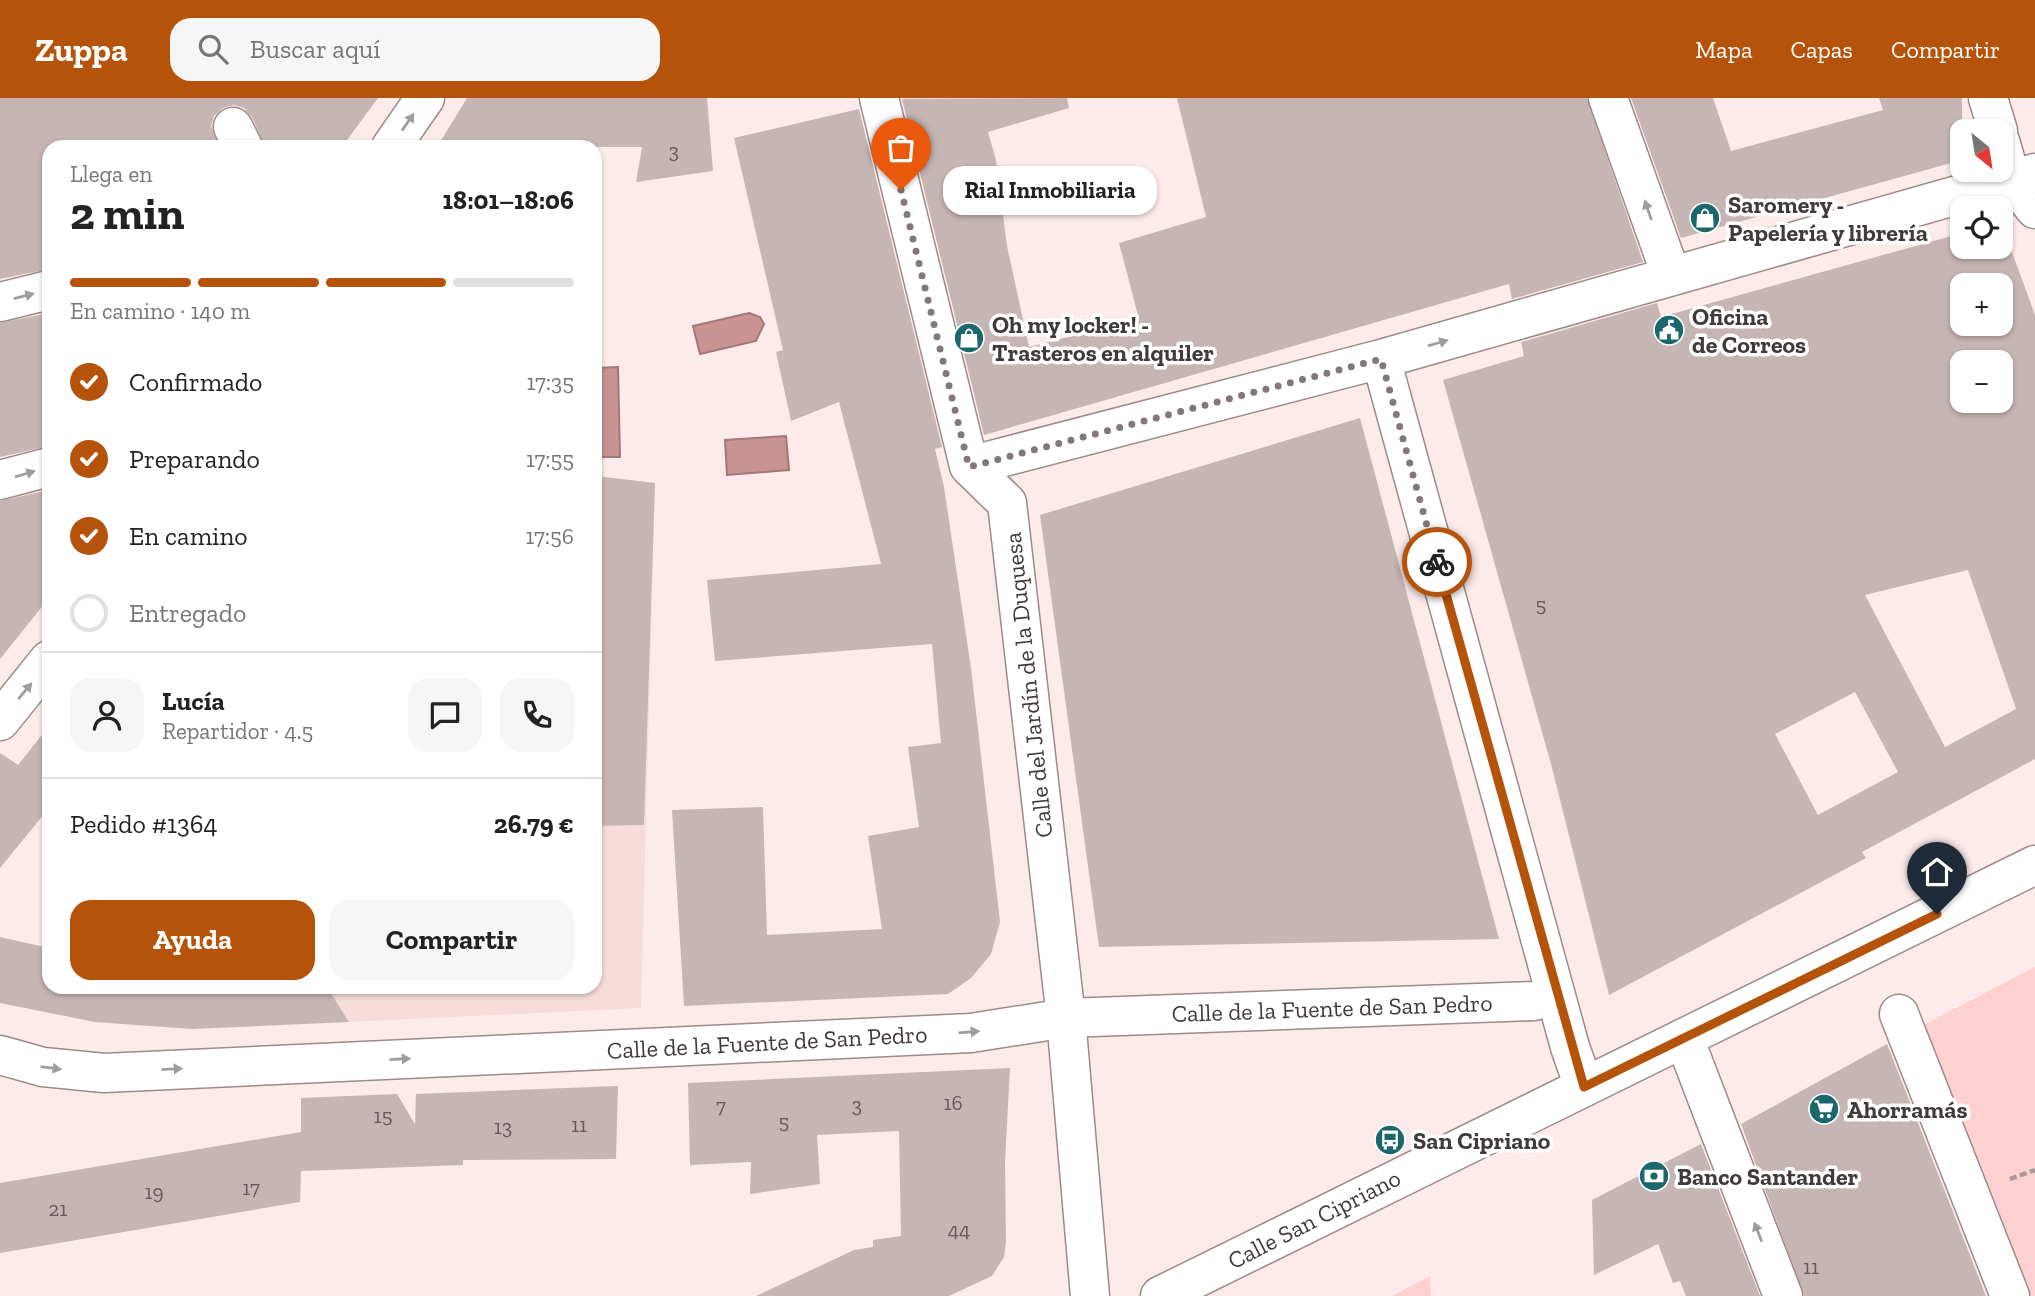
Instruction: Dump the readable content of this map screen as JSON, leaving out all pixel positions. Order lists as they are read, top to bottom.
{
  "streets": {
    "street": ["Calle del Jardín de la Duquesa", "Calle de la Fuente de San Pedro", "Calle San Cipriano"]
  },
  "crossings": [
    ["Calle del Jardín de la Duquesa", "Calle de la Fuente de San Pedro"]
  ],
  "one_way": ["Calle de la Fuente de San Pedro"],
  "places": {
    "other": ["Rial Inmobiliaria"],
    "shop": ["Saromery - Papelería y librería", "Oh my locker! - Trasteros en alquiler"],
    "public building": ["Oficina de Correos"],
    "supermarket": ["Ahorramás"],
    "bus stop": ["San Cipriano"],
    "bank": ["Banco Santander"]
  },
  "house_numbers": [
    "3",
    "5",
    "16",
    "3",
    "7",
    "15",
    "5",
    "11",
    "13",
    "17",
    "19",
    "21",
    "44",
    "11"
  ],
  "north": "bottom right",
  "page": {
    "header": "Zuppa",
    "search": "Buscar aquí",
    "nav": ["Mapa", "Capas", "Compartir"],
    "map_buttons": ["+", "−"],
    "heading": ["2 min", "Llega en", "18:01–18:06"],
    "panel": [
      "Lucía",
      "Repartidor · 4.5",
      "Pedido #1364",
      "26.79 €"
    ],
    "bubble": "Rial Inmobiliaria",
    "bar": "En camino · 140 m",
    "list": [
      ["Confirmado", "17:35"],
      ["Preparando", "17:55"],
      ["En camino", "17:56"],
      "Entregado"
    ],
    "buttons": ["Ayuda", "Compartir"]
  }
}
